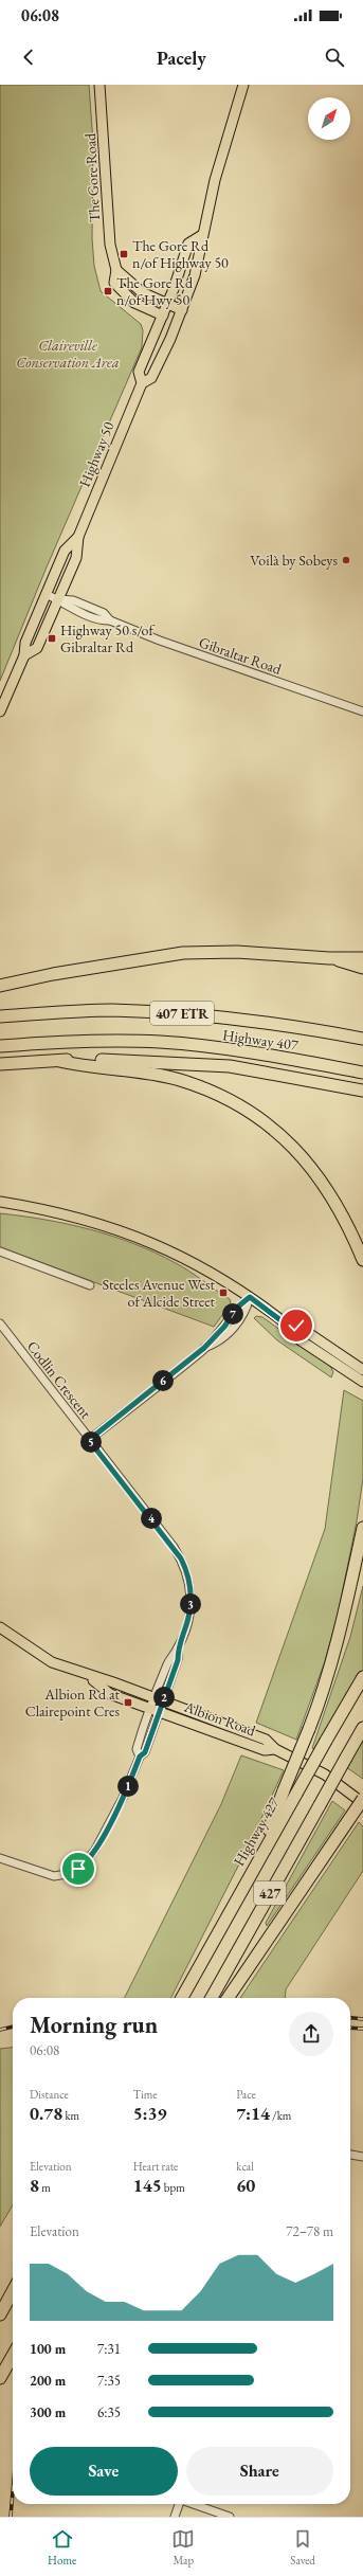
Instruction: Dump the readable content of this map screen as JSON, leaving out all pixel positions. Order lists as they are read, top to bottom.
{
  "streets": {
    "highway": [
      "407 ETR",
      "Highway 407",
      "Highway 427",
      "427"
    ],
    "main road": ["The Gore Road", "Highway 50", "Albion Road"],
    "street": ["Gibraltar Road", "Codlin Crescent"]
  },
  "crossings": [
    ["The Gore Road", "Highway 50"],
    ["Highway 50", "Gibraltar Road"],
    ["Codlin Crescent", "Albion Road"]
  ],
  "parks": ["Claireville Conservation Area"],
  "places": {
    "transit": [
      "The Gore Rd n/of Highway 50",
      "The Gore Rd n/of Hwy 50",
      "Highway 50 s/of Gibraltar Rd",
      "Steeles Avenue West of Alcide Street",
      "Albion Rd at Clairepoint Cres"
    ],
    "other": ["Voilà by Sobeys"]
  },
  "north": "top right",
  "page": {
    "status": "06:08",
    "header": "Pacely",
    "pins": [
      "7",
      "6",
      "5",
      "4",
      "3",
      "2",
      "1"
    ],
    "heading": ["Morning run", "06:08"],
    "stats": [
      ["Distance", "0.78 km"],
      ["Time", "5:39"],
      ["Pace", "7:14 /km"],
      ["Elevation", "8 m"],
      ["Heart rate", "145 bpm"],
      ["kcal", "60"]
    ],
    "chart": ["Elevation", "72–78 m"],
    "list": [
      {
        "name": "100 m",
        "note": "7:31"
      },
      {
        "name": "200 m",
        "note": "7:35"
      },
      {
        "name": "300 m",
        "note": "6:35"
      }
    ],
    "buttons": ["Save", "Share"],
    "tabs": ["Home", "Map", "Saved"]
  }
}
